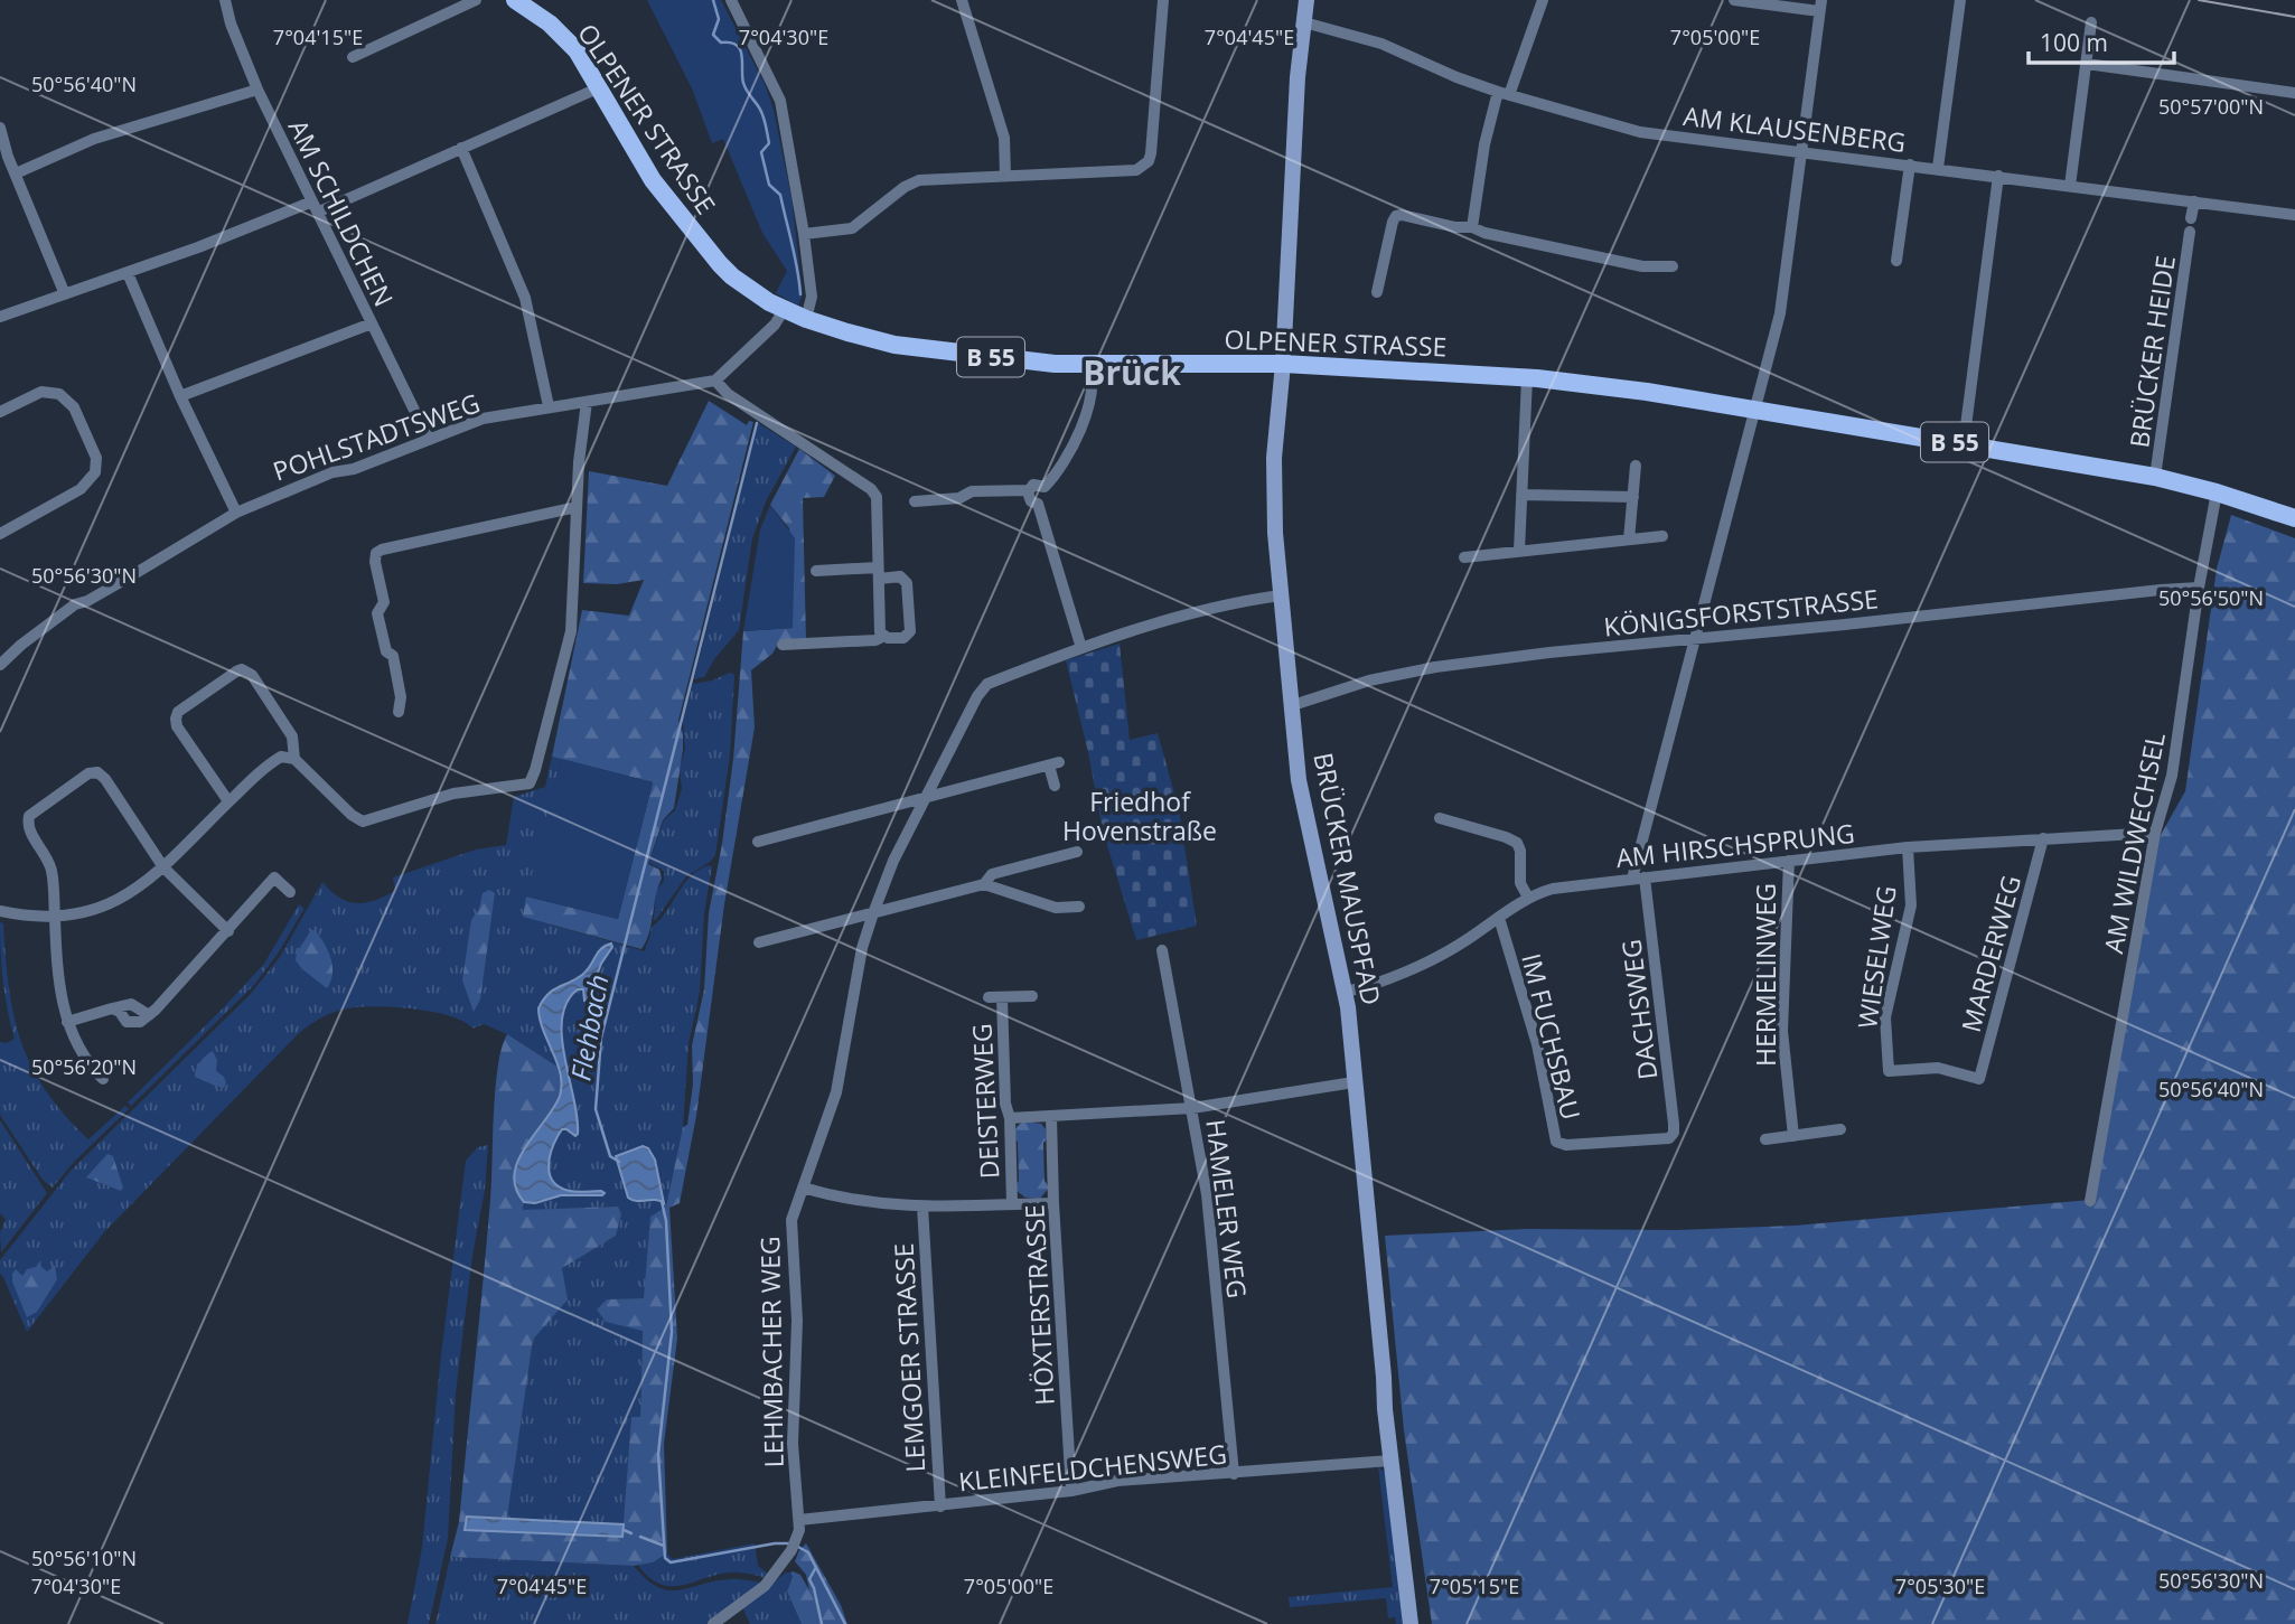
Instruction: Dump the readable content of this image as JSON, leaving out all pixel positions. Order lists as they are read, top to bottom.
{
  "streets": {
    "main road": ["OLPENER STRASSE", "B 55", "BRÜCKER MAUSPFAD"],
    "street": [
      "AM KLAUSENBERG",
      "AM SCHILDCHEN",
      "BRÜCKER HEIDE",
      "POHLSTADTSWEG",
      "KÖNIGSFORSTSTRASSE",
      "AM WILDWECHSEL",
      "AM HIRSCHSPRUNG",
      "MARDERWEG",
      "WIESELWEG",
      "HERMELINWEG",
      "DACHSWEG",
      "IM FUCHSBAU",
      "DEISTERWEG",
      "HAMELER WEG",
      "HÖXTERSTRASSE",
      "LEHMBACHER WEG",
      "LEMGOER STRASSE",
      "KLEINFELDCHENSWEG"
    ]
  },
  "crossings": [
    ["OLPENER STRASSE", "BRÜCKER HEIDE"],
    ["OLPENER STRASSE", "AM WILDWECHSEL"],
    ["OLPENER STRASSE", "BRÜCKER MAUSPFAD"],
    ["AM KLAUSENBERG", "BRÜCKER MAUSPFAD"],
    ["AM SCHILDCHEN", "POHLSTADTSWEG"],
    ["KÖNIGSFORSTSTRASSE", "AM WILDWECHSEL"],
    ["KÖNIGSFORSTSTRASSE", "BRÜCKER MAUSPFAD"],
    ["AM WILDWECHSEL", "AM HIRSCHSPRUNG"],
    ["AM HIRSCHSPRUNG", "BRÜCKER MAUSPFAD"],
    ["AM HIRSCHSPRUNG", "MARDERWEG"],
    ["AM HIRSCHSPRUNG", "WIESELWEG"],
    ["AM HIRSCHSPRUNG", "HERMELINWEG"],
    ["AM HIRSCHSPRUNG", "DACHSWEG"],
    ["AM HIRSCHSPRUNG", "IM FUCHSBAU"],
    ["BRÜCKER MAUSPFAD", "LEHMBACHER WEG"],
    ["BRÜCKER MAUSPFAD", "KLEINFELDCHENSWEG"],
    ["MARDERWEG", "WIESELWEG"],
    ["DACHSWEG", "IM FUCHSBAU"],
    ["HAMELER WEG", "KLEINFELDCHENSWEG"],
    ["HÖXTERSTRASSE", "KLEINFELDCHENSWEG"],
    ["LEHMBACHER WEG", "KLEINFELDCHENSWEG"],
    ["LEMGOER STRASSE", "KLEINFELDCHENSWEG"]
  ],
  "districts": ["Brück"],
  "water": ["Flehbach"],
  "parks": ["Friedhof Hovenstraße"],
  "scale_bar": "100 m",
  "coordinates": [
    "7°04'15\"E",
    "7°04'30\"E",
    "7°04'45\"E",
    "7°05'00\"E",
    "50°56'40\"N",
    "50°57'00\"N",
    "50°56'30\"N",
    "50°56'50\"N",
    "50°56'20\"N",
    "50°56'10\"N",
    "7°05'15\"E",
    "7°05'30\"E"
  ]
}
